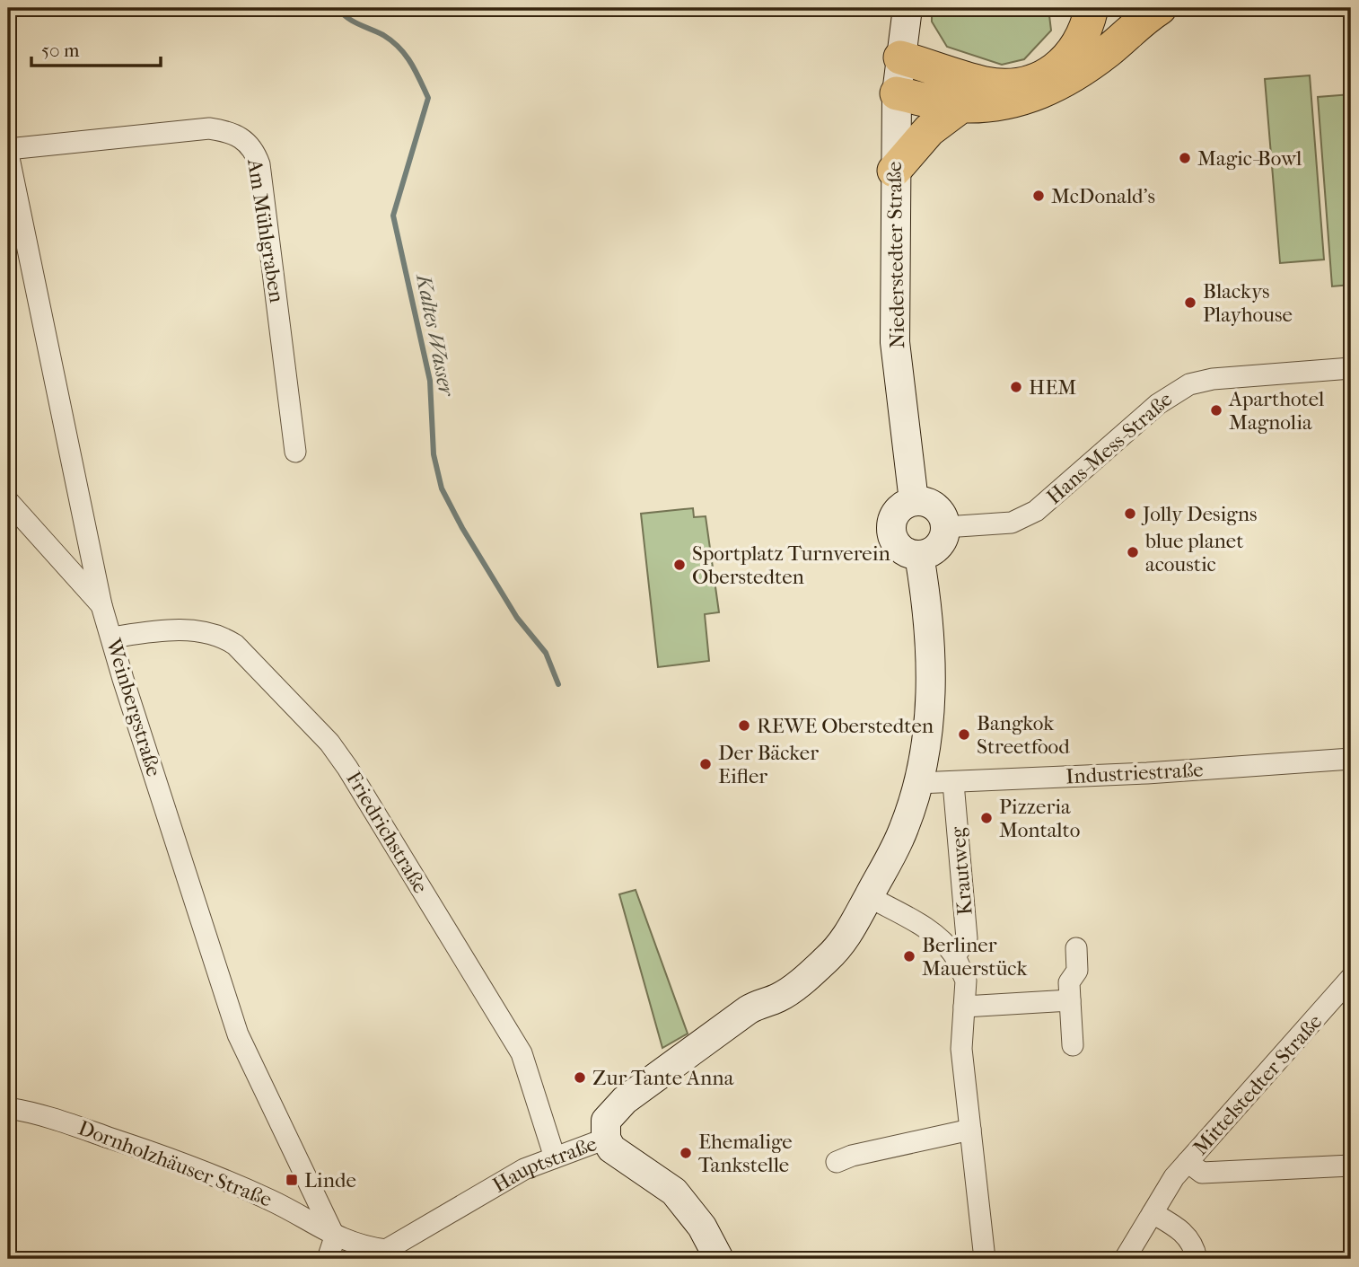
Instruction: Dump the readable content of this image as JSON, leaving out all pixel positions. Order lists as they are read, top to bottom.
{
  "streets": {
    "street": [
      "Am Mühlgraben",
      "Niederstedter Straße",
      "Hans-Mess-Straße",
      "Weinbergstraße",
      "Industriestraße",
      "Friedrichstraße",
      "Krautweg",
      "Mittelstedter Straße",
      "Dornholzhäuser Straße",
      "Hauptstraße"
    ]
  },
  "crossings": [
    ["Niederstedter Straße", "Hans-Mess-Straße"],
    ["Weinbergstraße", "Friedrichstraße"],
    ["Weinbergstraße", "Dornholzhäuser Straße"],
    ["Weinbergstraße", "Hauptstraße"],
    ["Industriestraße", "Krautweg"],
    ["Friedrichstraße", "Hauptstraße"],
    ["Dornholzhäuser Straße", "Hauptstraße"]
  ],
  "water": ["Kaltes Wasser"],
  "places": {
    "other": [
      "Magic-Bowl",
      "McDonald's",
      "Blackys Playhouse",
      "HEM",
      "Aparthotel Magnolia",
      "Jolly Designs",
      "blue planet acoustic",
      "Sportplatz Turnverein Oberstedten",
      "REWE Oberstedten",
      "Bangkok Streetfood",
      "Der Bäcker Eifler",
      "Pizzeria Montalto",
      "Berliner Mauerstück",
      "Zur Tante Anna",
      "Ehemalige Tankstelle"
    ],
    "transit": ["Linde"]
  },
  "scale_bar": "50 m"
}
